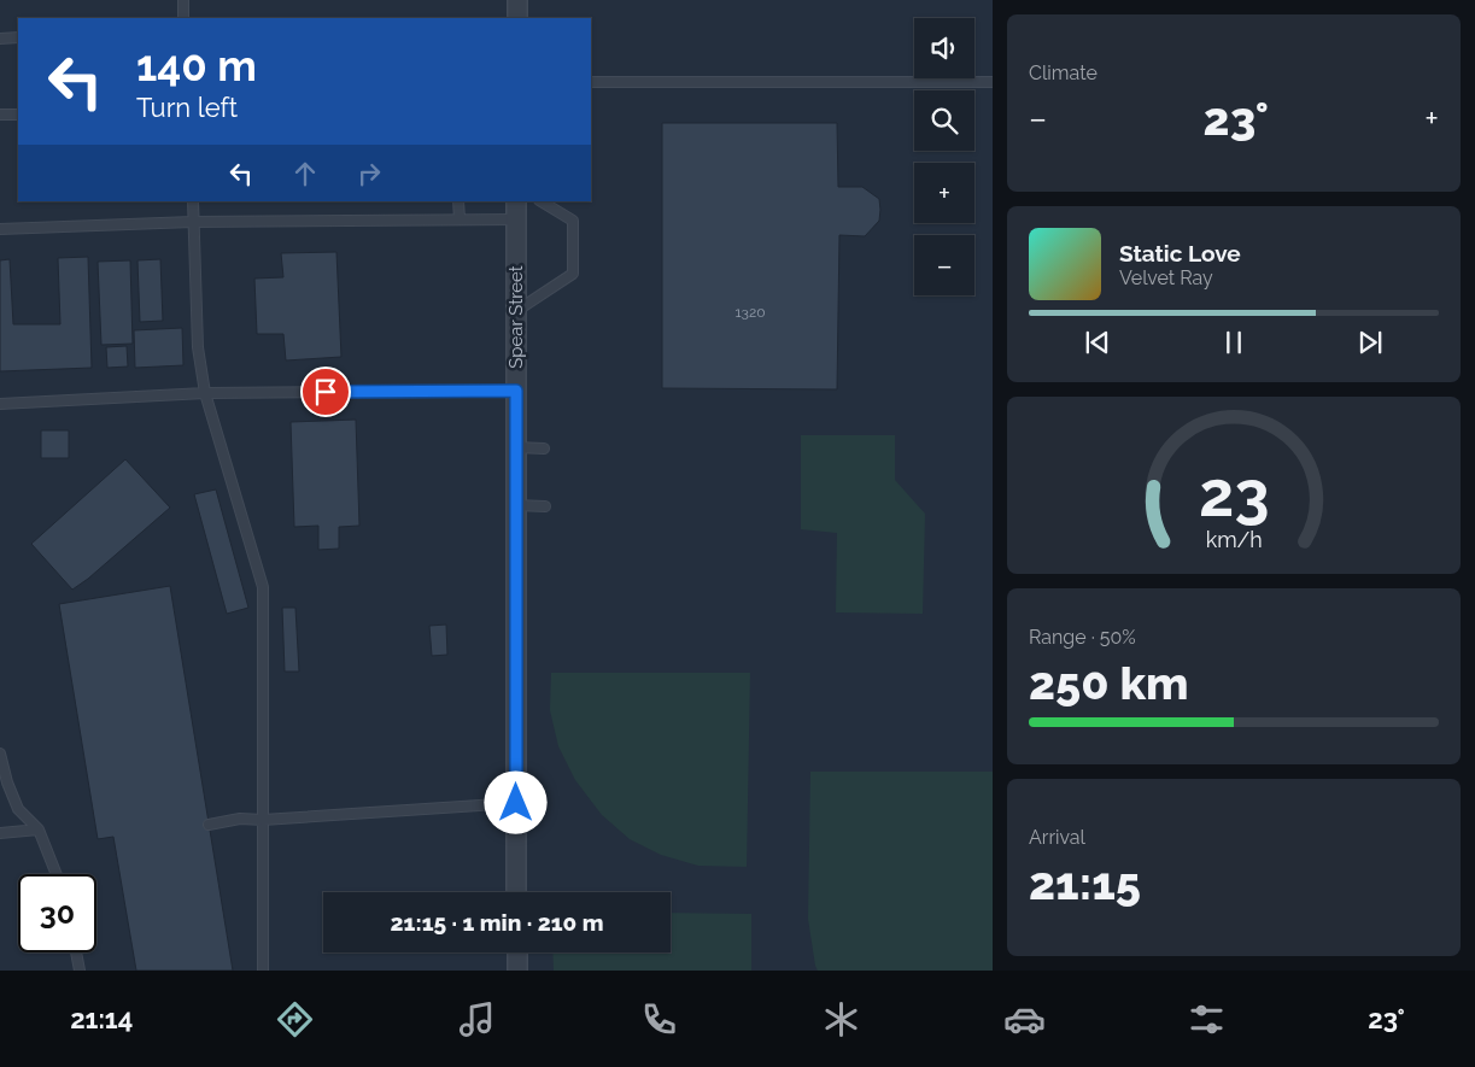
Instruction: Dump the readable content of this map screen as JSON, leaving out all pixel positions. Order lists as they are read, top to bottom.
{
  "streets": {
    "street": ["Spear Street"]
  },
  "house_numbers": ["1320"],
  "page": {
    "tile": [
      "Climate",
      ["Range · 50%", "250 km"],
      ["Arrival", "21:15"]
    ],
    "map_buttons": ["+", "−"],
    "turn": ["140 m", "Turn left"],
    "heat": ["−", "23°", "+"],
    "song": ["Static Love", "Velvet Ray"],
    "limit": "30",
    "trip": "21:15 · 1 min · 210 m",
    "tabs": ["21:14", "23°"],
    "gauge": ["23", "km/h"]
  }
}
